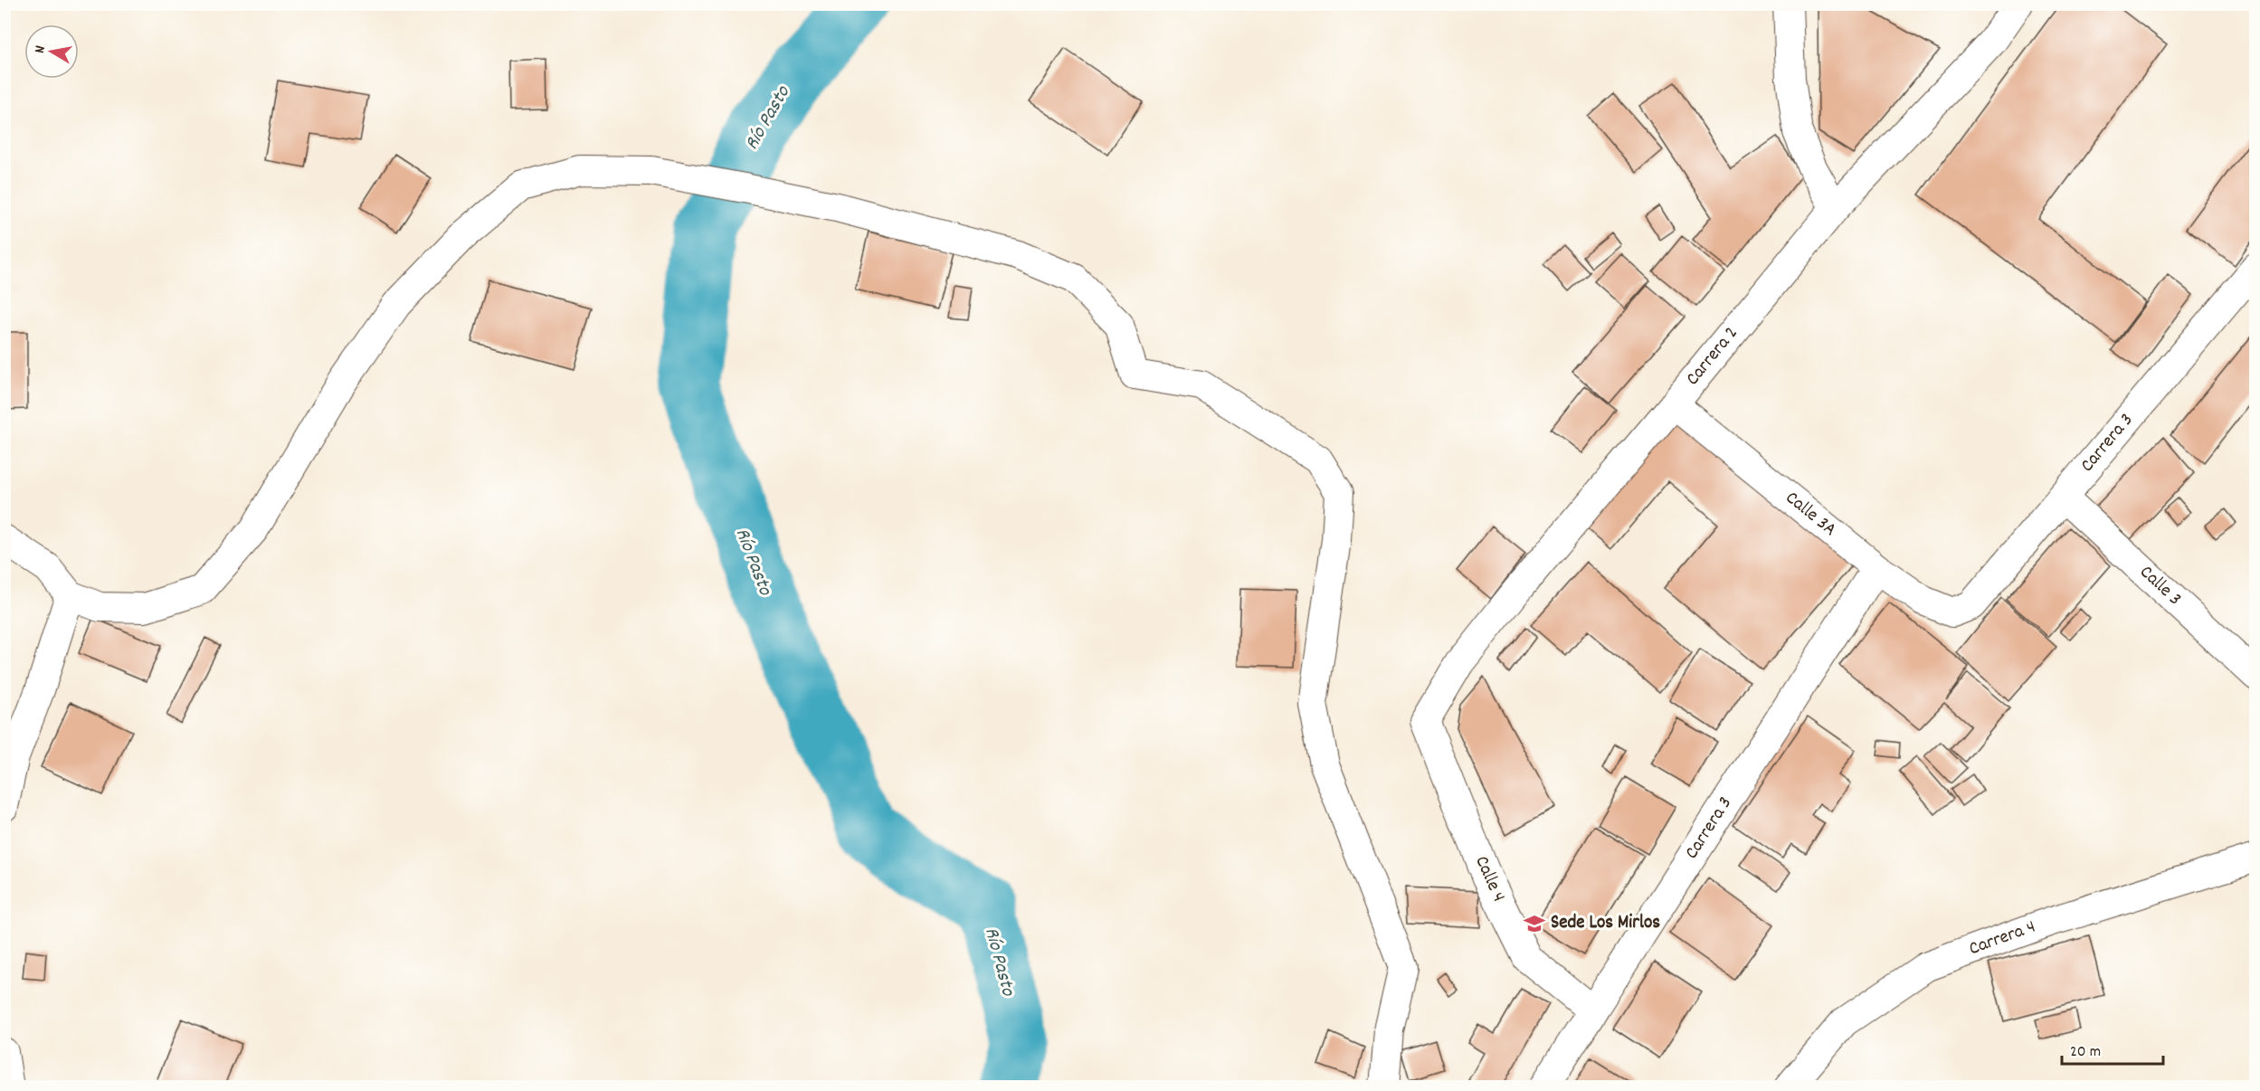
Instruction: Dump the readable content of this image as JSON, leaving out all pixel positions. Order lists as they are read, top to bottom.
{
  "streets": {
    "street": [
      "Carrera 2",
      "Carrera 3",
      "Calle 3A",
      "Calle 3",
      "Calle 4",
      "Carrera 4"
    ]
  },
  "crossings": [
    ["Carrera 2", "Calle 3A"],
    ["Carrera 2", "Calle 4"],
    ["Carrera 3", "Calle 3A"],
    ["Carrera 3", "Calle 3"],
    ["Carrera 3", "Calle 4"]
  ],
  "water": ["Río Pasto"],
  "places": {
    "school or university": ["Sede Los Mirlos"]
  },
  "scale_bar": "20 m",
  "north": "left"
}
